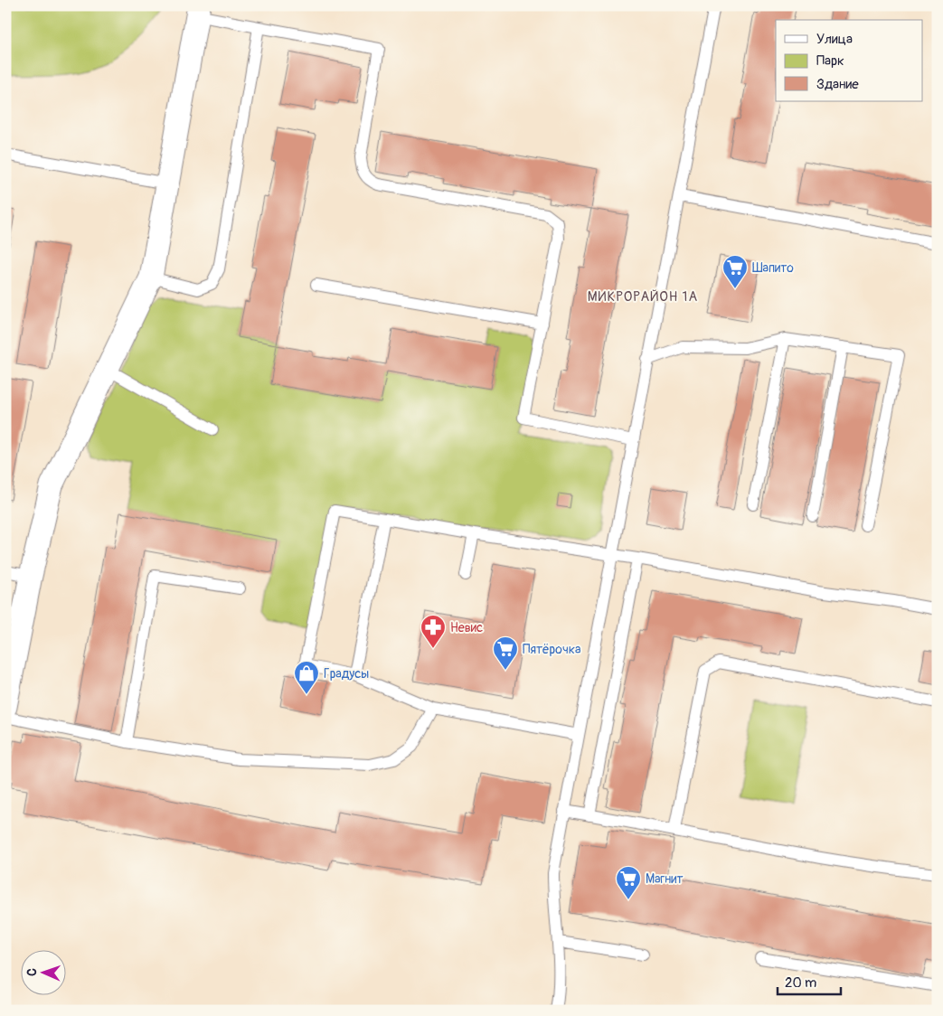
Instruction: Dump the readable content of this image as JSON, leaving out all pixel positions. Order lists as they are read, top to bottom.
{
  "districts": ["МИКРОРАЙОН 1А"],
  "places": {
    "supermarket": ["Шапито", "Пятёрочка", "Магнит"],
    "pharmacy": ["Невис"],
    "shop": ["Градусы"]
  },
  "legend": ["Улица", "Парк", "Здание"],
  "scale_bar": "20 m",
  "north": "left"
}
